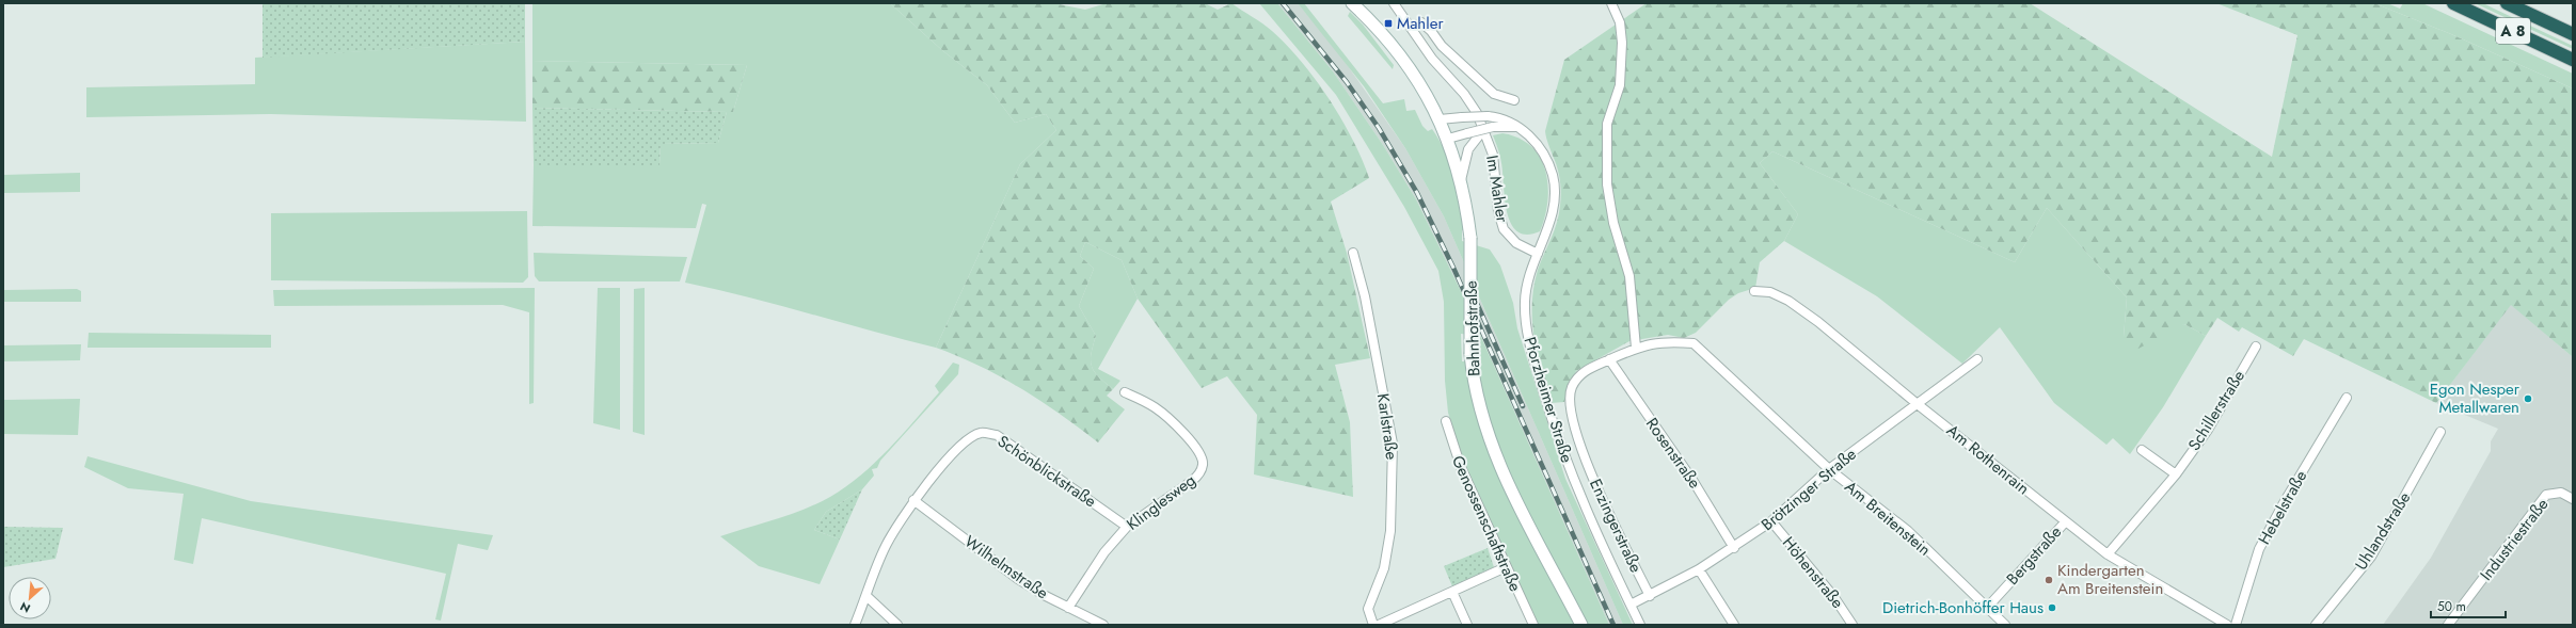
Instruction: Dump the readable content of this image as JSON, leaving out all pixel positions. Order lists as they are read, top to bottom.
{
  "streets": {
    "highway": ["A 8"],
    "main road": ["Bahnhofstraße"],
    "street": [
      "Im Mahler",
      "Pforzheimer Straße",
      "Schillerstraße",
      "Karlstraße",
      "Rosenstraße",
      "Am Rothenrain",
      "Schönblickstraße",
      "Brötzinger Straße",
      "Klinglesweg",
      "Hebelstraße",
      "Am Breitenstein",
      "Genossenschaftstraße",
      "Enzingerstraße",
      "Uhlandstraße",
      "Industriestraße",
      "Bergstraße",
      "Wilhelmstraße",
      "Höhenstraße"
    ]
  },
  "crossings": [
    ["Im Mahler", "Pforzheimer Straße"],
    ["Bahnhofstraße", "Pforzheimer Straße"],
    ["Pforzheimer Straße", "Brötzinger Straße"],
    ["Schillerstraße", "Am Rothenrain"],
    ["Rosenstraße", "Brötzinger Straße"],
    ["Rosenstraße", "Enzingerstraße"],
    ["Am Rothenrain", "Brötzinger Straße"],
    ["Am Rothenrain", "Bergstraße"],
    ["Schönblickstraße", "Klinglesweg"],
    ["Schönblickstraße", "Wilhelmstraße"],
    ["Brötzinger Straße", "Am Breitenstein"],
    ["Brötzinger Straße", "Enzingerstraße"],
    ["Brötzinger Straße", "Höhenstraße"],
    ["Klinglesweg", "Wilhelmstraße"],
    ["Am Breitenstein", "Enzingerstraße"],
    ["Am Breitenstein", "Bergstraße"]
  ],
  "places": {
    "transit": ["Mahler"],
    "other": ["Egon Nesper Metallwaren", "Kindergarten Am Breitenstein", "Dietrich-Bonhöffer Haus"]
  },
  "scale_bar": "50 m",
  "north": "bottom left"
}
